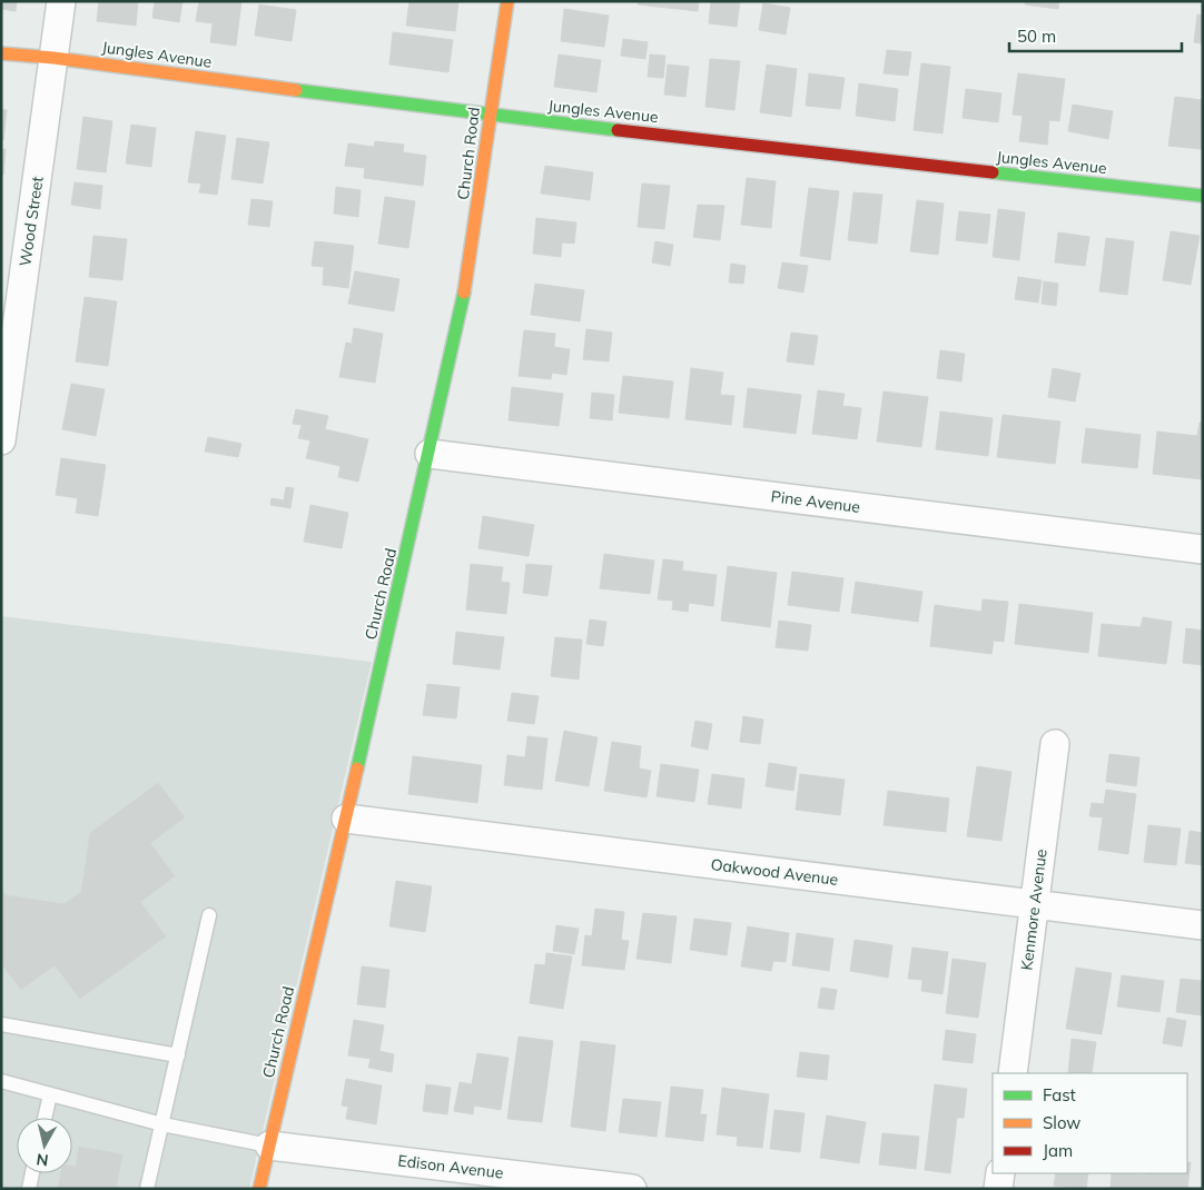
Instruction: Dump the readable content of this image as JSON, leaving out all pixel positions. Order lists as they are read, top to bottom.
{
  "streets": {
    "street": [
      "Jungles Avenue",
      "Church Road",
      "Wood Street",
      "Pine Avenue",
      "Oakwood Avenue",
      "Kenmore Avenue",
      "Edison Avenue"
    ]
  },
  "crossings": [
    ["Jungles Avenue", "Church Road"],
    ["Jungles Avenue", "Wood Street"],
    ["Church Road", "Pine Avenue"],
    ["Church Road", "Oakwood Avenue"],
    ["Church Road", "Edison Avenue"],
    ["Oakwood Avenue", "Kenmore Avenue"]
  ],
  "legend": ["Fast", "Slow", "Jam"],
  "scale_bar": "50 m",
  "north": "bottom"
}
